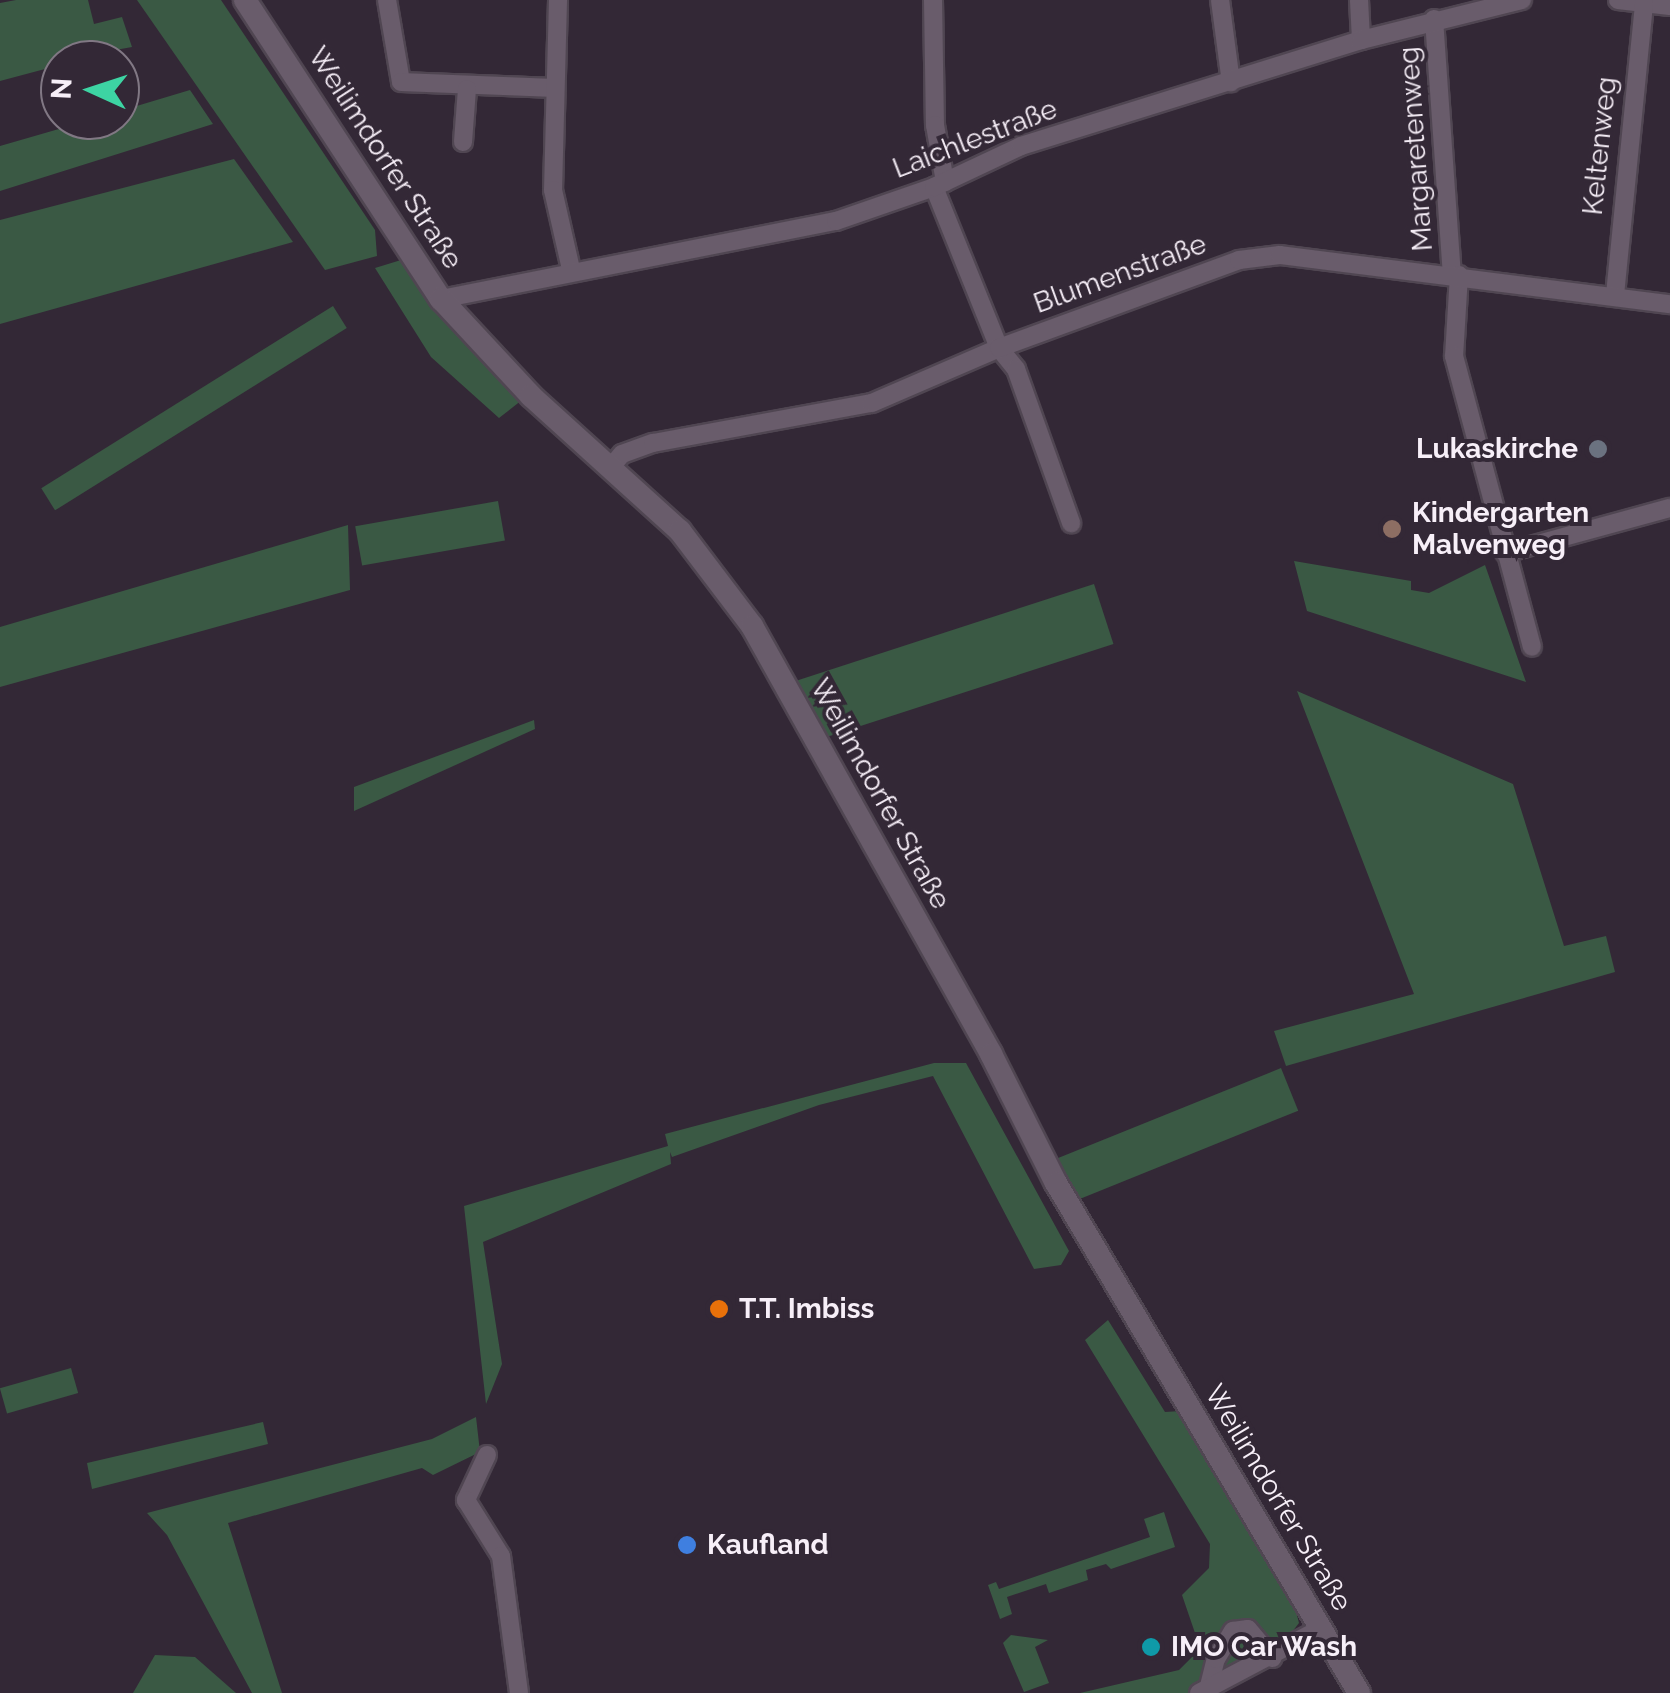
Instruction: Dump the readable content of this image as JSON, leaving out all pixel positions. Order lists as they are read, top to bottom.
{
  "streets": {
    "main road": ["Weilimdorfer Straße"],
    "street": [
      "Laichlestraße",
      "Keltenweg",
      "Margaretenweg",
      "Blumenstraße"
    ]
  },
  "crossings": [
    ["Laichlestraße", "Margaretenweg"],
    ["Laichlestraße", "Weilimdorfer Straße"],
    ["Keltenweg", "Blumenstraße"],
    ["Margaretenweg", "Blumenstraße"],
    ["Weilimdorfer Straße", "Blumenstraße"]
  ],
  "places": [
    "Lukaskirche",
    "Kindergarten Malvenweg",
    "T.T. Imbiss",
    "Kaufland",
    "IMO Car Wash"
  ],
  "north": "left"
}
